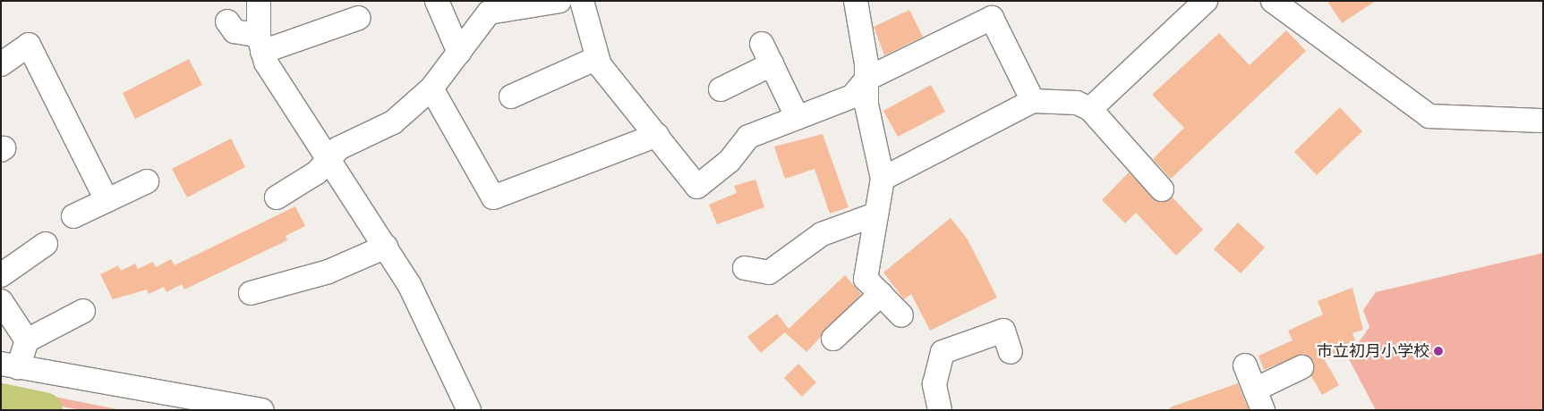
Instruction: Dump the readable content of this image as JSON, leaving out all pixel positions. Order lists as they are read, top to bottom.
{
  "places": ["市立初月小学校"]
}
